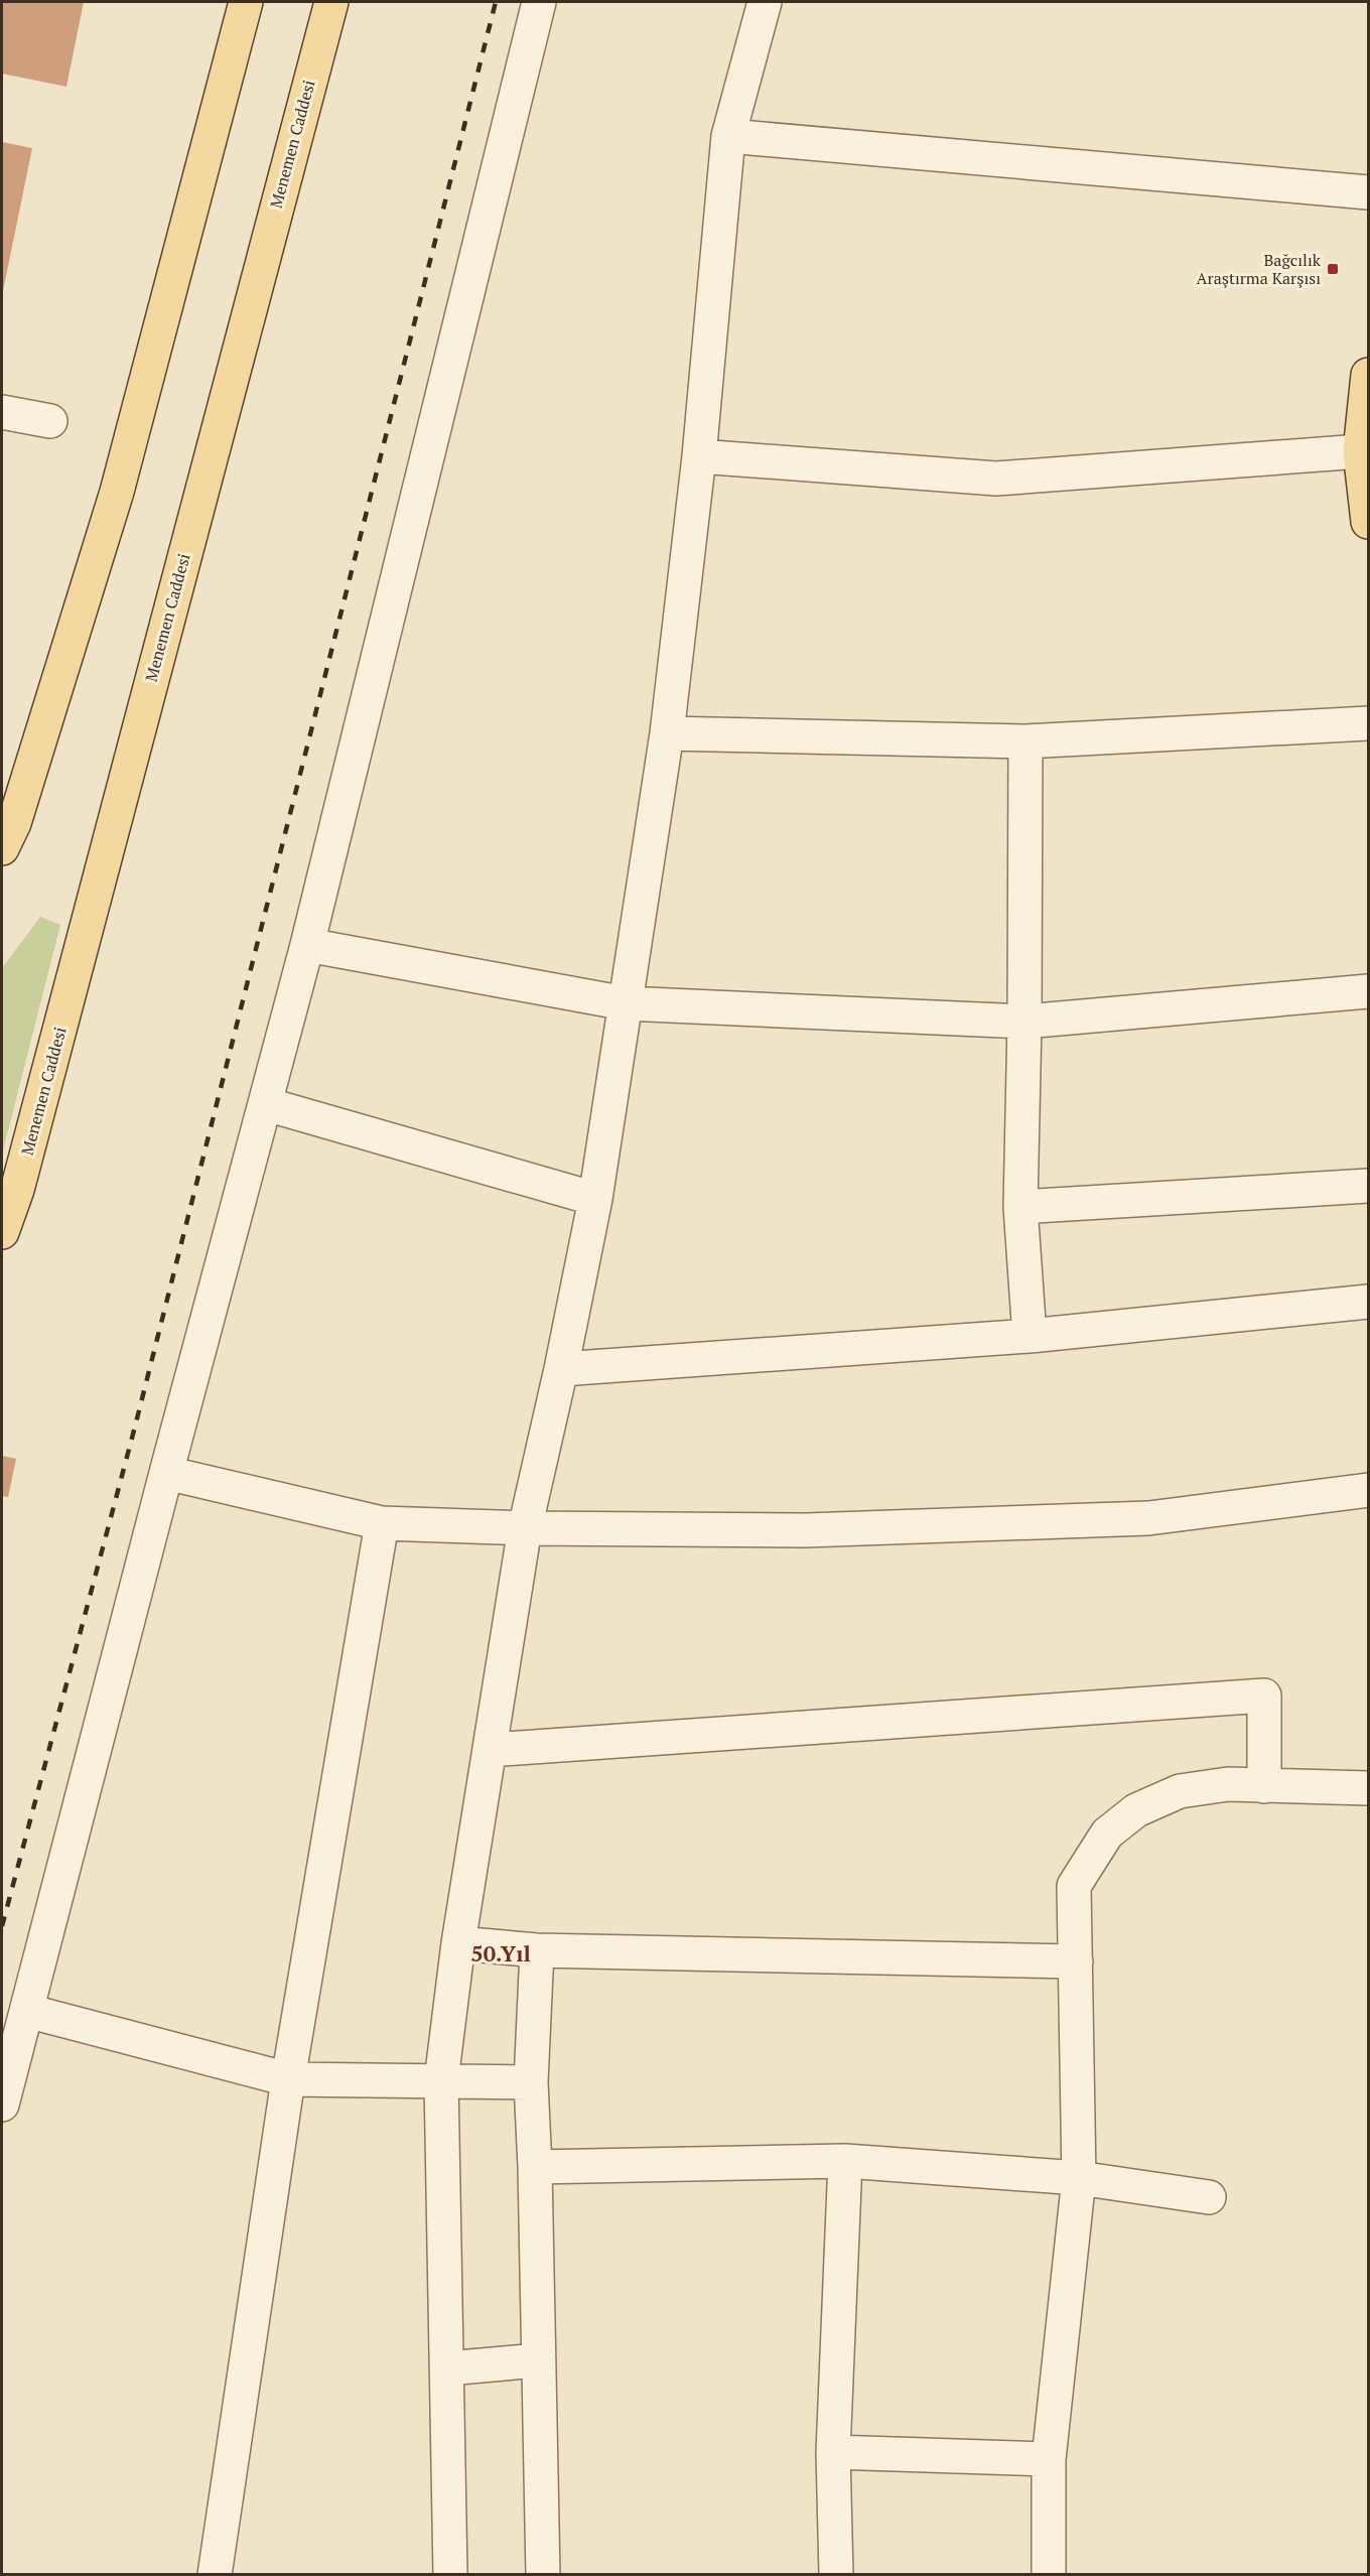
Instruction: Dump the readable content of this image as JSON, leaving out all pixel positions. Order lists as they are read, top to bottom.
{
  "streets": {
    "main road": ["Menemen Caddesi"]
  },
  "districts": ["50.Yıl"],
  "places": {
    "transit": ["Bağcılık Araştırma Karşısı"]
  }
}
